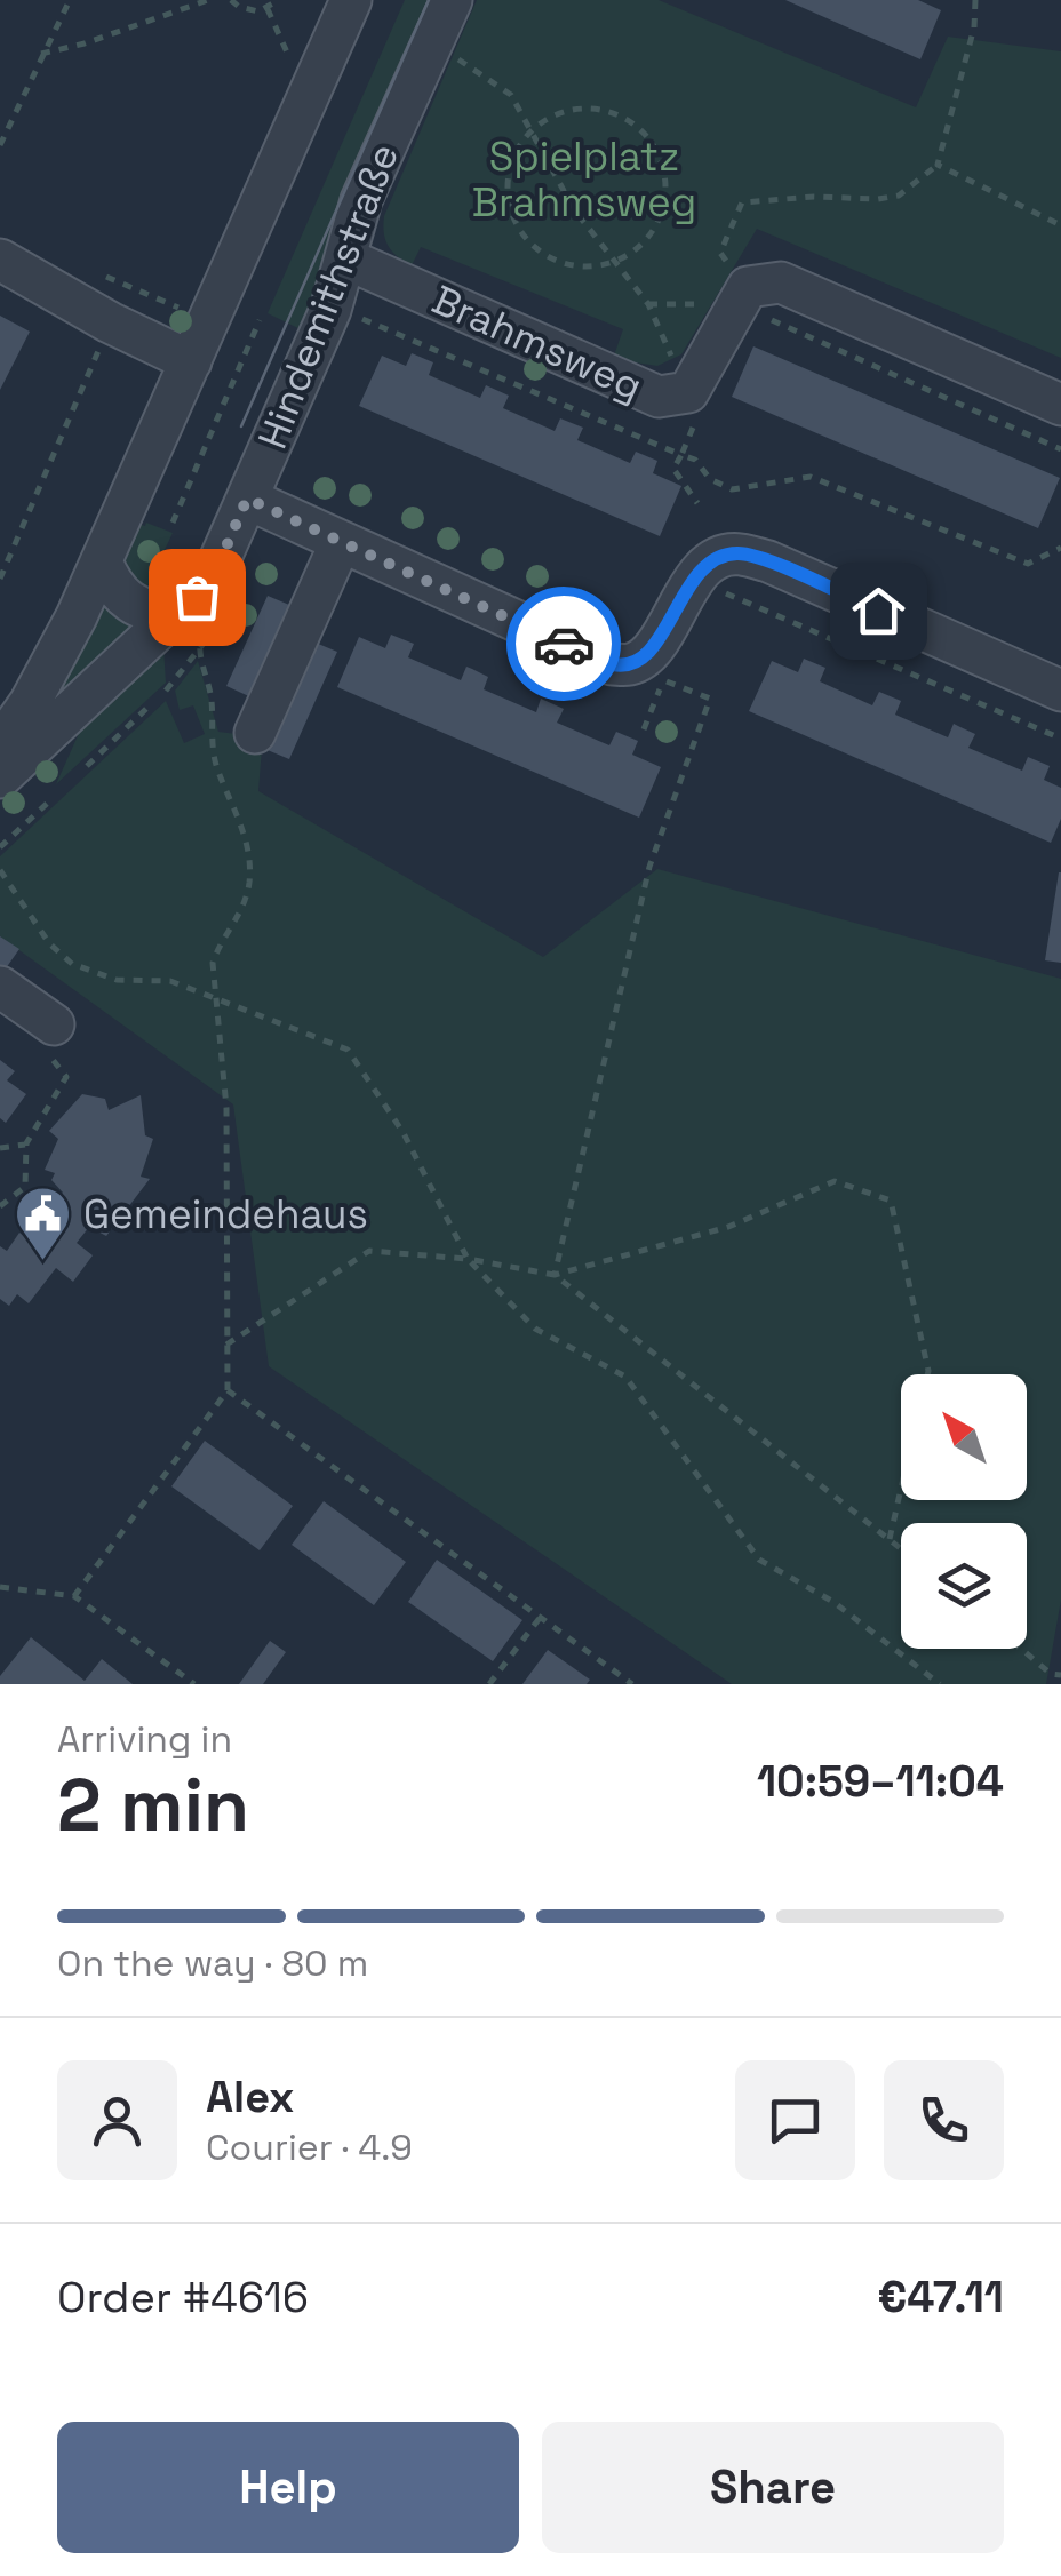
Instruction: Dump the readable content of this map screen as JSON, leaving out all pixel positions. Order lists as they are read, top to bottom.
{
  "streets": {
    "street": ["Hindemithstraße", "Brahmsweg"]
  },
  "crossings": [
    ["Hindemithstraße", "Brahmsweg"]
  ],
  "parks": ["Spielplatz Brahmsweg"],
  "places": {
    "public building": ["Gemeindehaus"]
  },
  "north": "top left",
  "page": {
    "heading": ["2 min", "Arriving in", "10:59–11:04"],
    "panel": [
      "Alex",
      "Courier · 4.9",
      "Order #4616",
      "€47.11"
    ],
    "bar": "On the way · 80 m",
    "buttons": ["Help", "Share"]
  }
}
